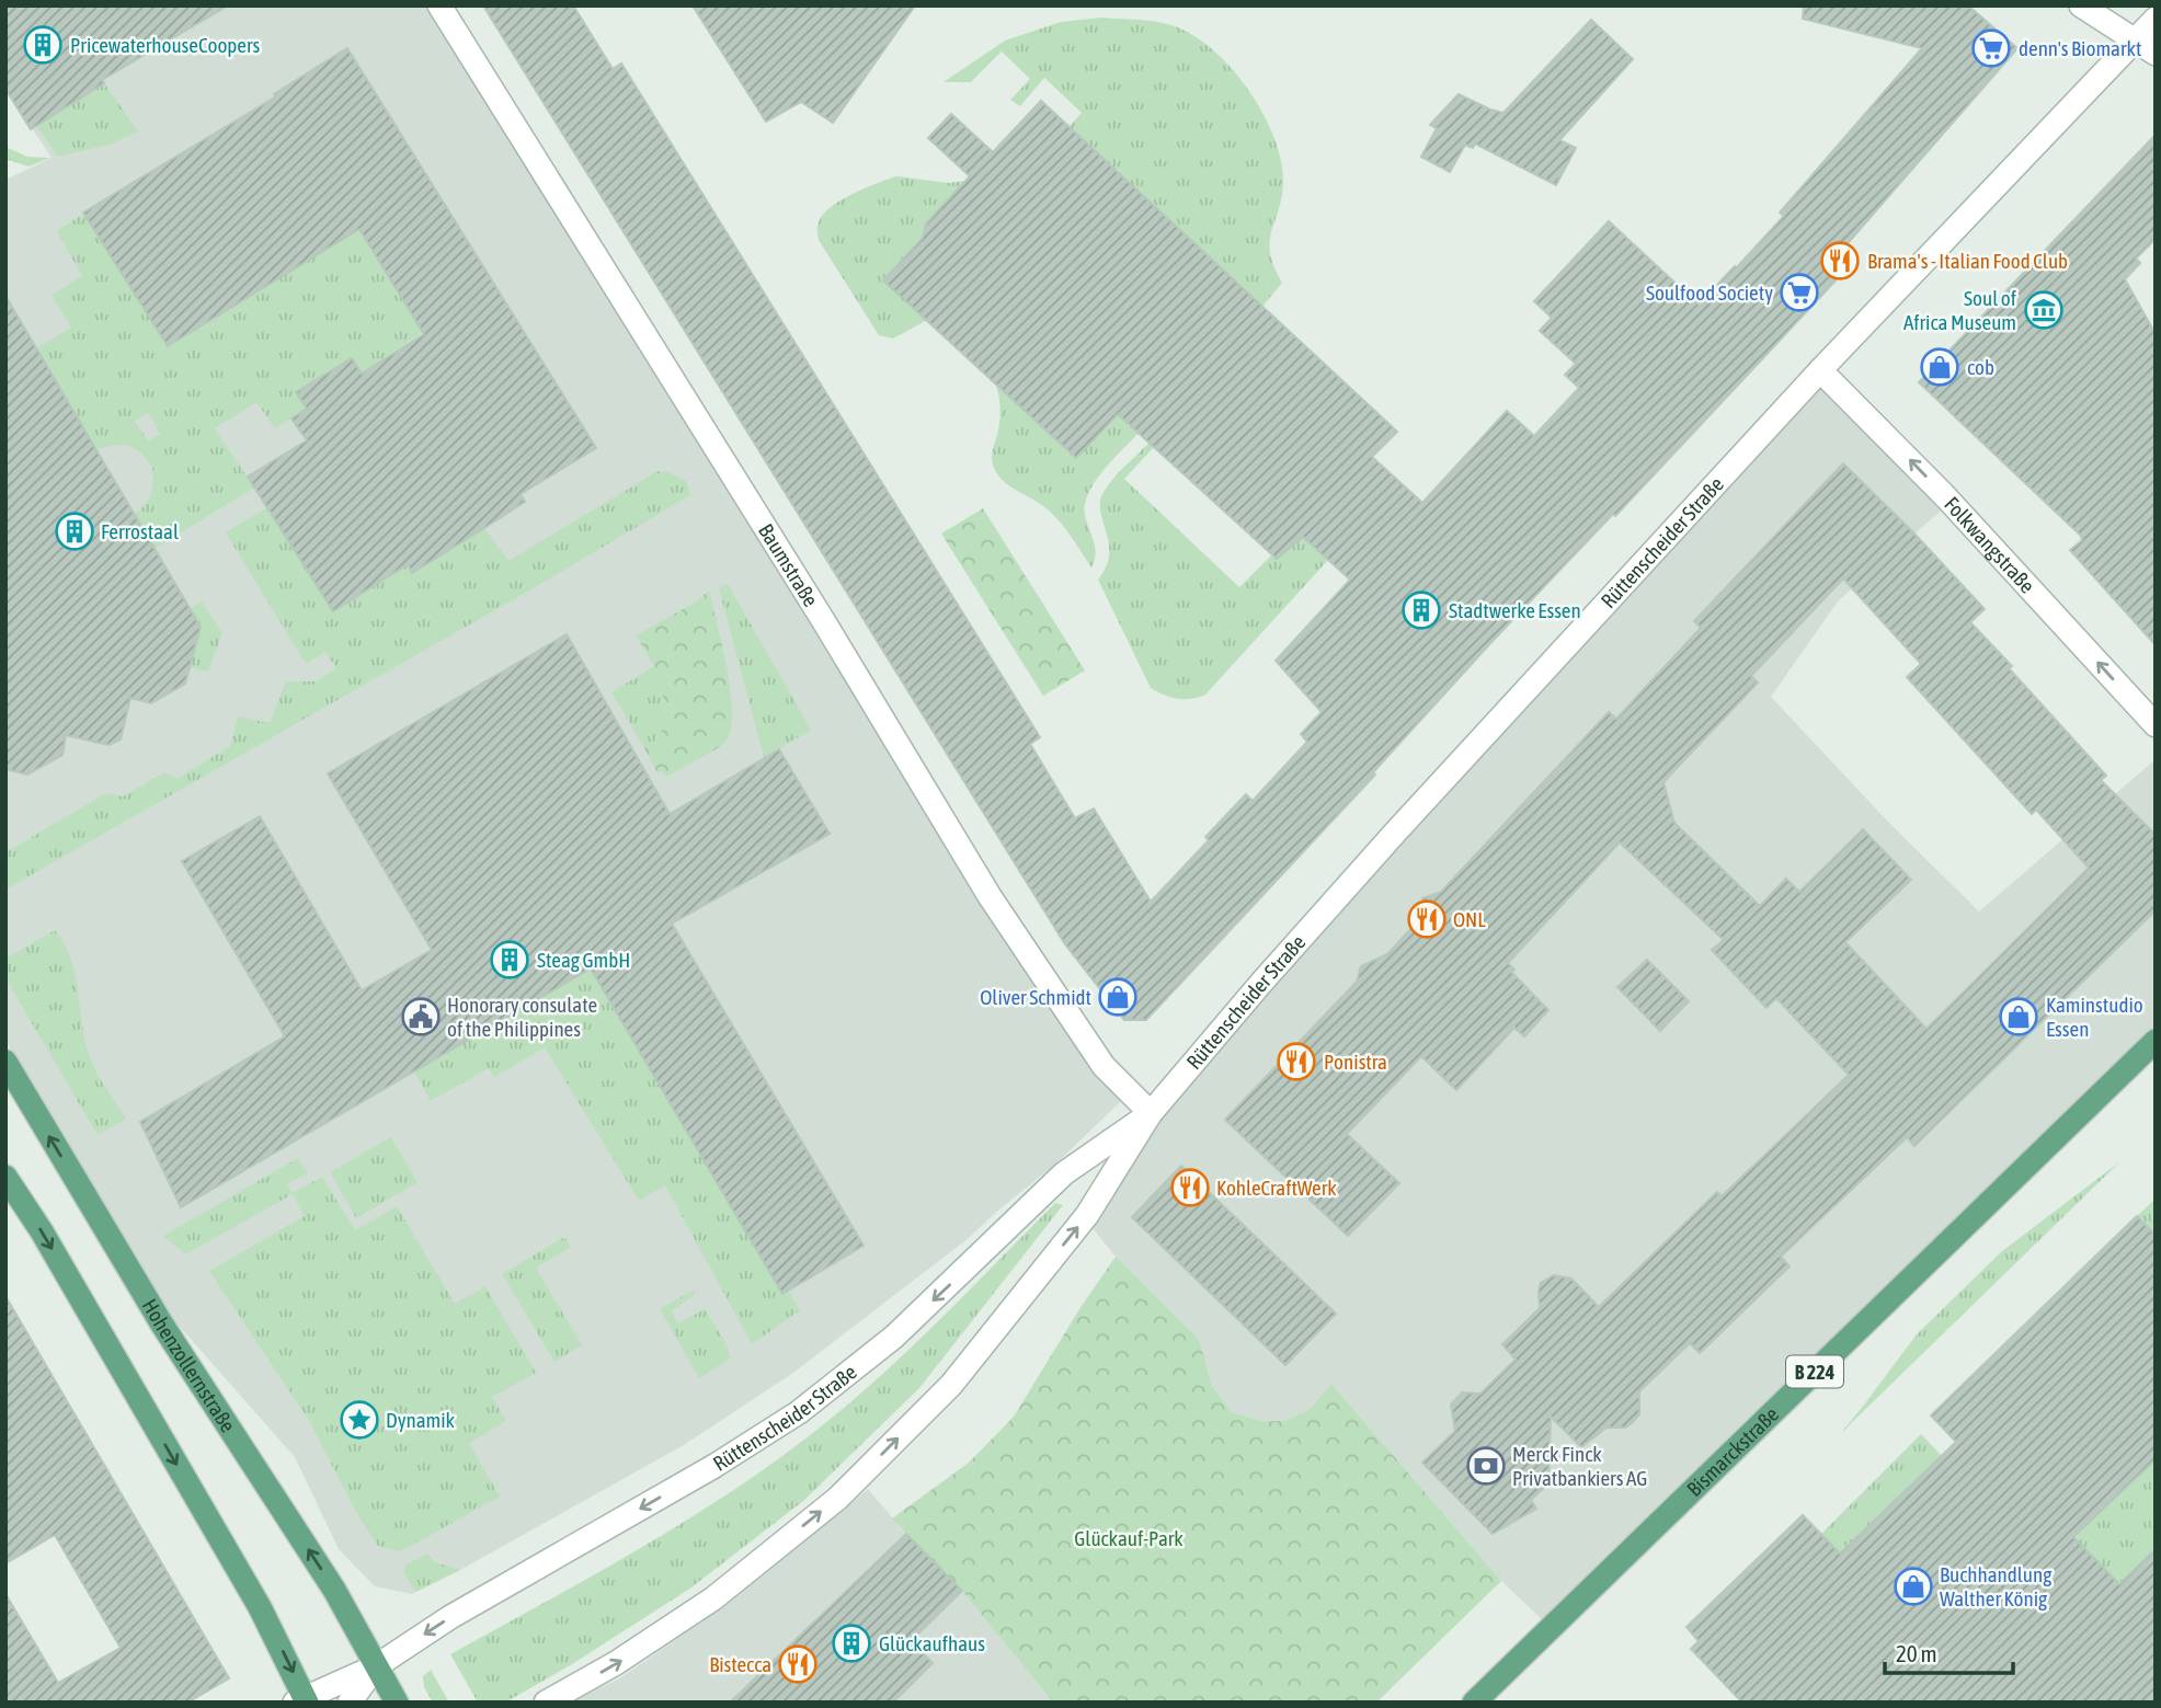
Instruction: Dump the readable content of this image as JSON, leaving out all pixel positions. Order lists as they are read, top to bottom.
{
  "streets": {
    "main road": ["Hohenzollernstraße", "B 224", "Bismarckstraße"],
    "street": ["Rüttenscheider Straße", "Folkwangstraße", "Baumstraße"]
  },
  "crossings": [
    ["Rüttenscheider Straße", "Folkwangstraße"],
    ["Rüttenscheider Straße", "Baumstraße"],
    ["Rüttenscheider Straße", "Hohenzollernstraße"]
  ],
  "one_way": ["Folkwangstraße"],
  "parks": ["Glückauf-Park"],
  "places": {
    "building": [
      "PricewaterhouseCoopers",
      "Ferrostaal",
      "Stadtwerke Essen",
      "Steag GmbH",
      "Glückaufhaus"
    ],
    "supermarket": ["denn's Biomarkt", "Soulfood Society"],
    "restaurant": [
      "Brama's - Italian Food Club",
      "ONL",
      "Ponistra",
      "KohleCraftWerk",
      "Bistecca"
    ],
    "museum": ["Soul of Africa Museum"],
    "shop": [
      "cob",
      "Oliver Schmidt",
      "Kaminstudio Essen",
      "Buchhandlung Walther König"
    ],
    "public building": ["Honorary consulate of the Philippines"],
    "place": ["Dynamik"],
    "bank": ["Merck Finck Privatbankiers AG"]
  },
  "scale_bar": "20 m"
}
